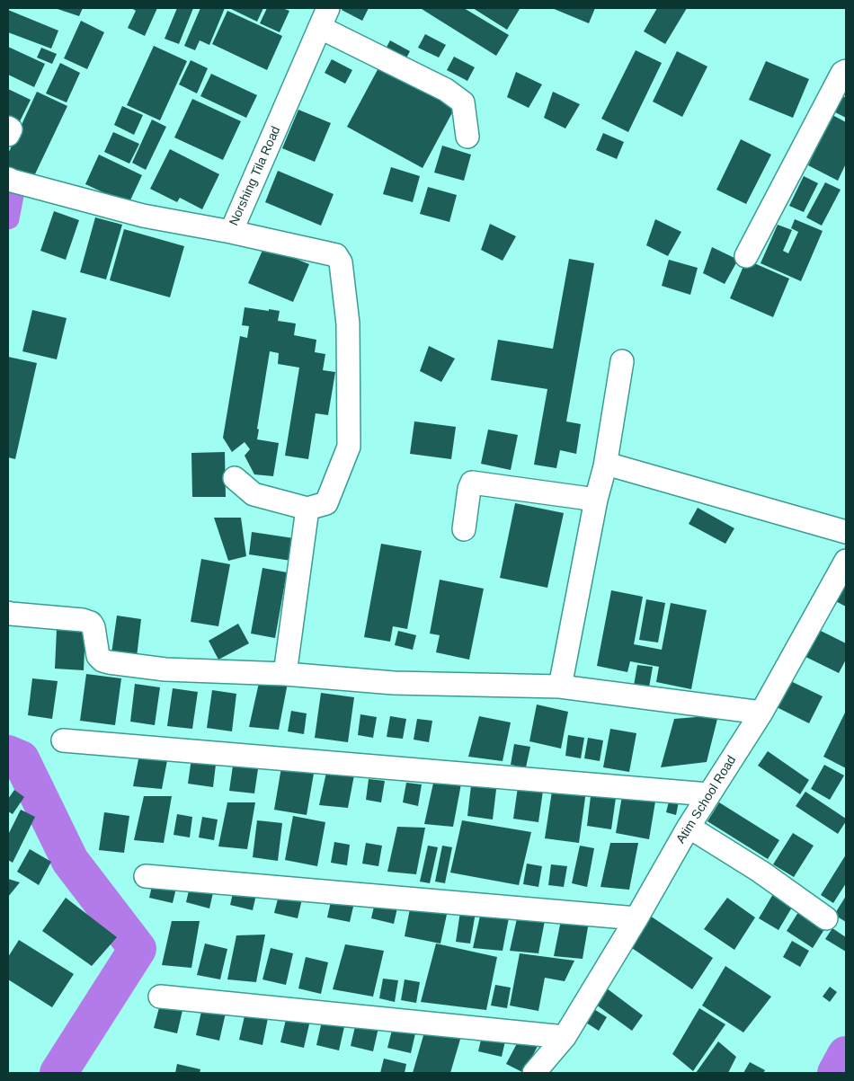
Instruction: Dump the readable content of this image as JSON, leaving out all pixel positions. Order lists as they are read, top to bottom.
{
  "streets": {
    "street": ["Norshing Tila Road", "Atim School Road"]
  }
}
